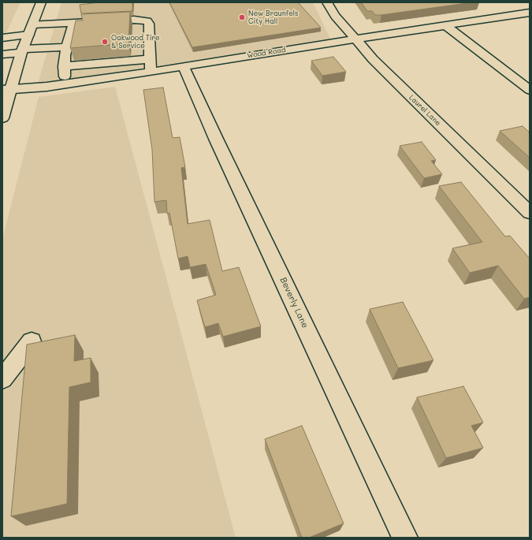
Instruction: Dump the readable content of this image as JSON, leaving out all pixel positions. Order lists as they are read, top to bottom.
{
  "streets": {
    "street": ["Wood Road", "Laurel Lane", "Beverly Lane"]
  },
  "crossings": [
    ["Wood Road", "Laurel Lane"],
    ["Wood Road", "Beverly Lane"]
  ],
  "places": ["New Braunfels City Hall", "Oakwood Tire & Service"]
}
